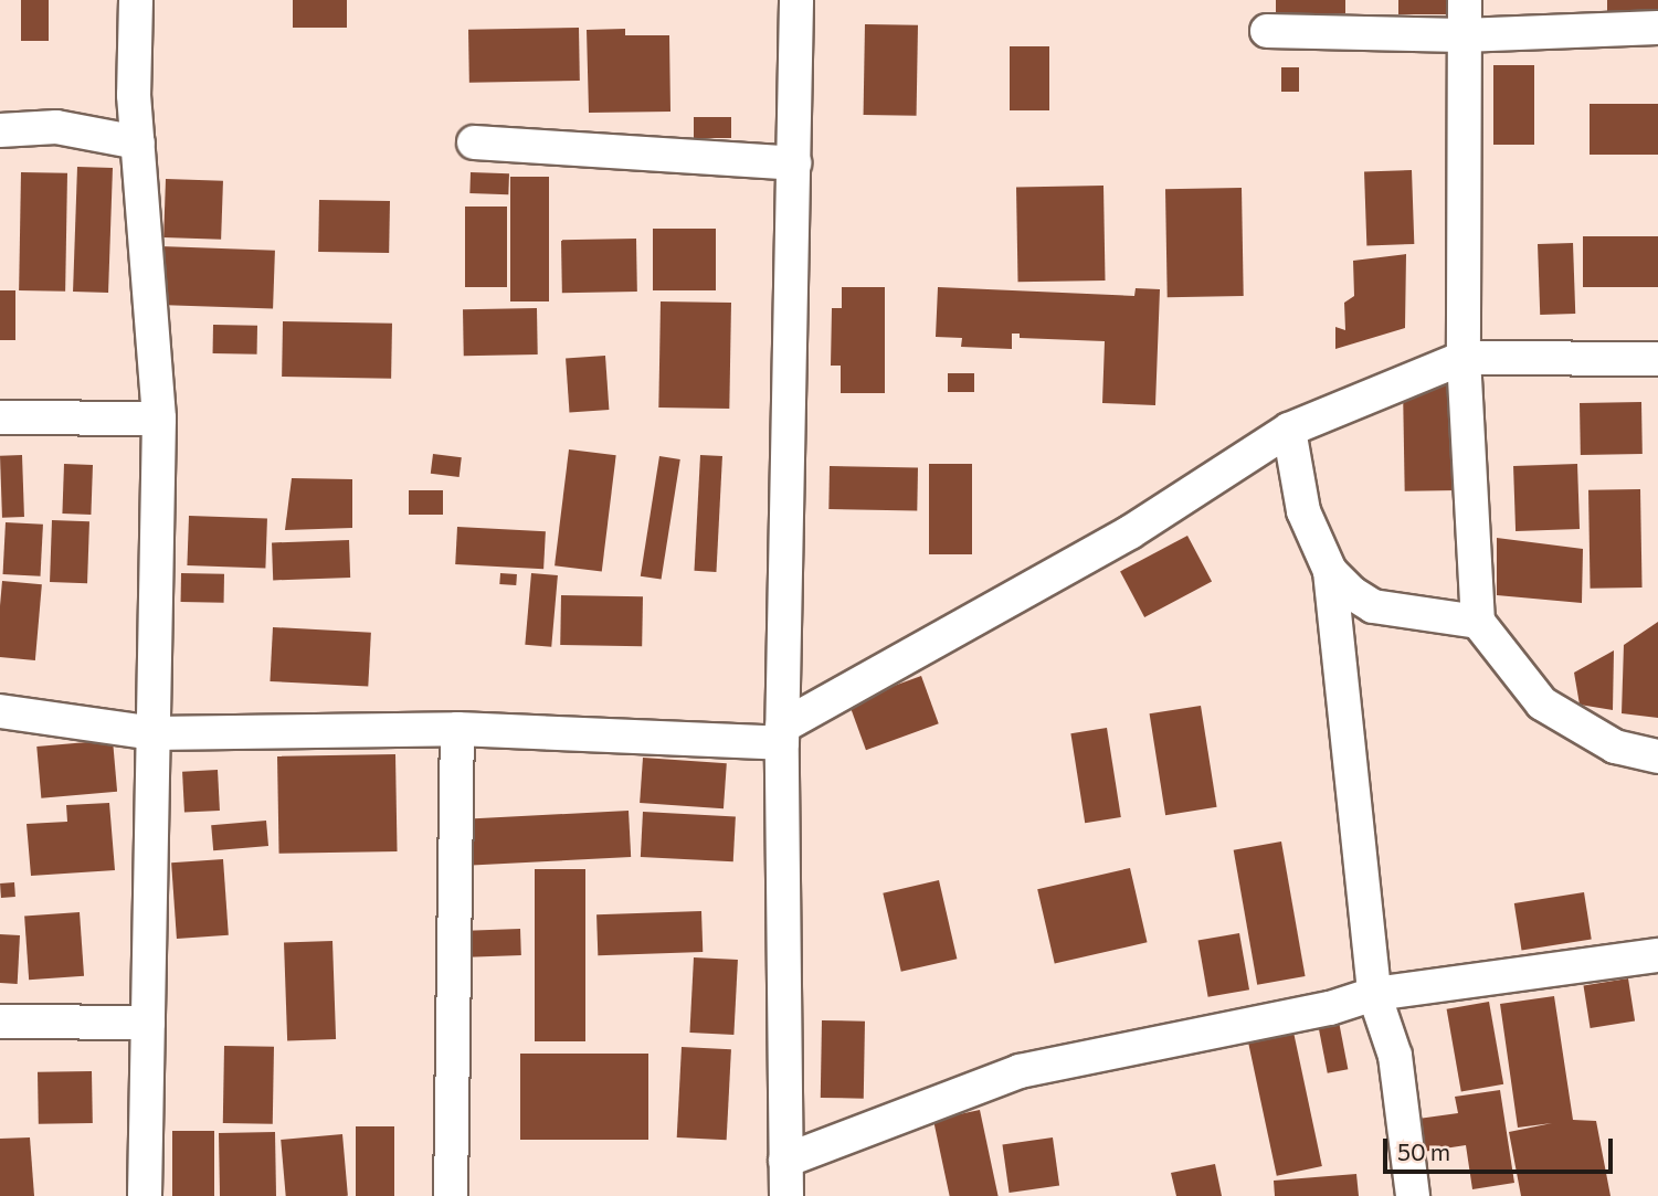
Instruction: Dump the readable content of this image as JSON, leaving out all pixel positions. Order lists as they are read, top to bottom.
{
  "scale_bar": "50 m"
}
